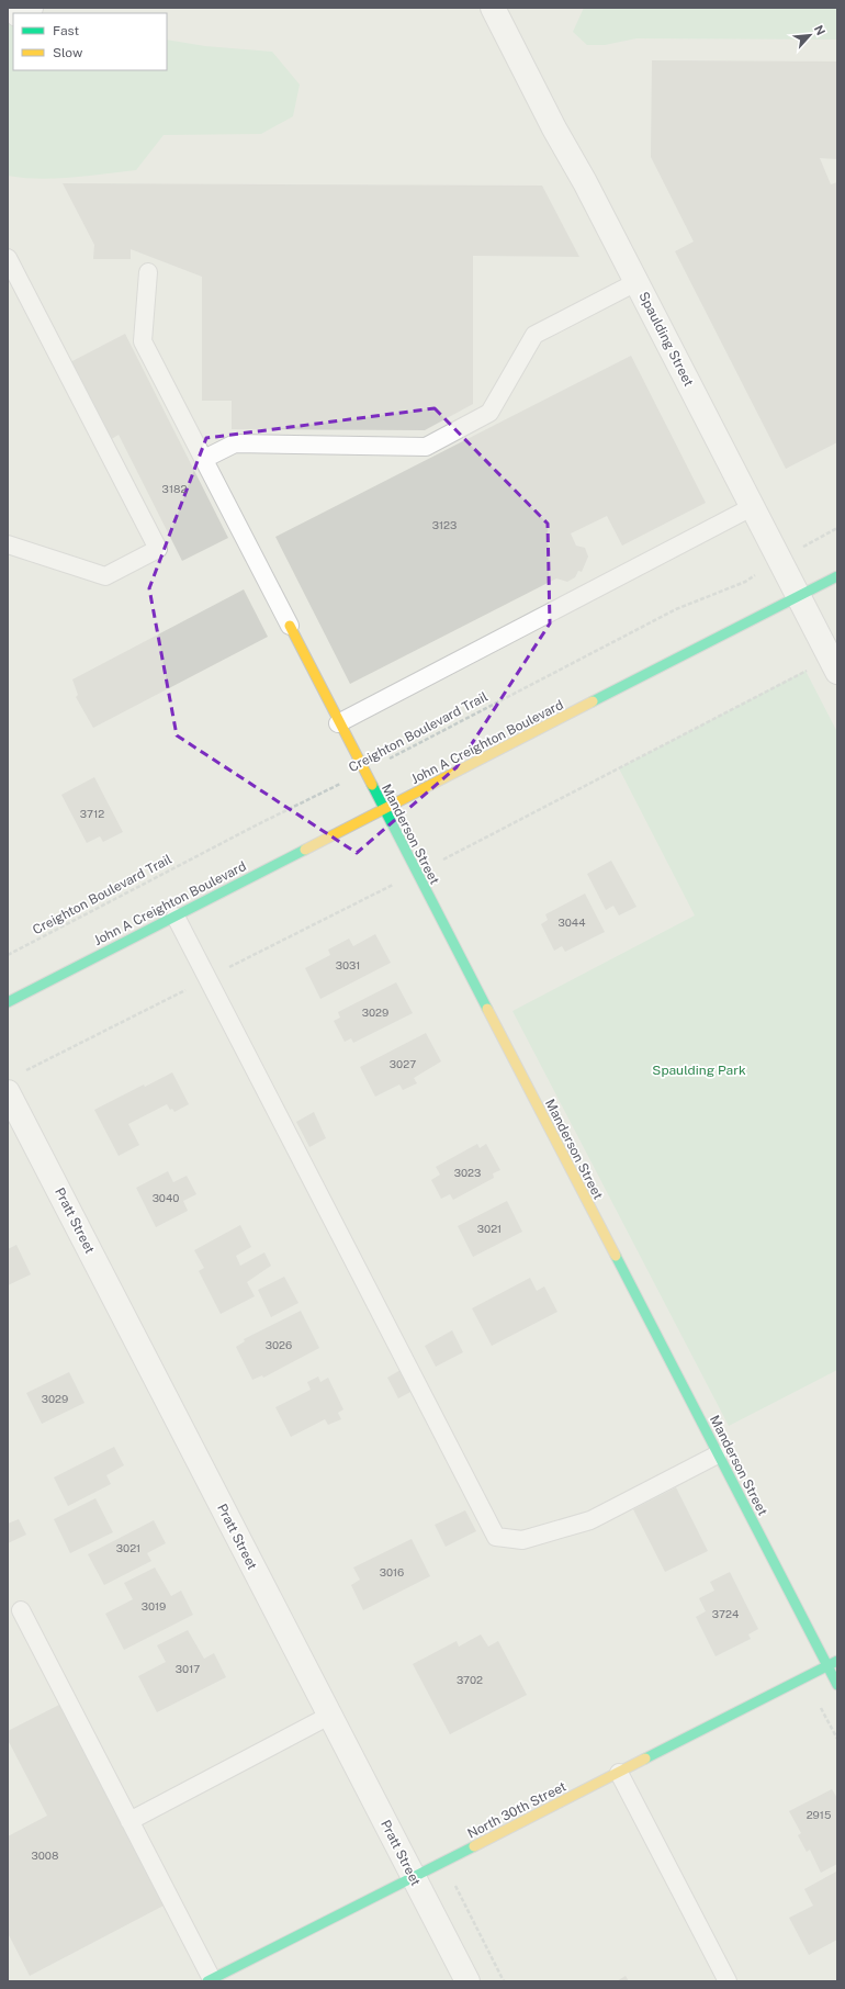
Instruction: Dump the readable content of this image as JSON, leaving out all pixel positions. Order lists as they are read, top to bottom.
{
  "streets": {
    "street": [
      "Spaulding Street",
      "John A Creighton Boulevard",
      "Manderson Street",
      "Pratt Street",
      "North 30th Street"
    ],
    "path": ["Creighton Boulevard Trail"]
  },
  "crossings": [
    ["Spaulding Street", "Creighton Boulevard Trail"],
    ["Spaulding Street", "John A Creighton Boulevard"],
    ["Creighton Boulevard Trail", "Manderson Street"],
    ["John A Creighton Boulevard", "Manderson Street"],
    ["Manderson Street", "North 30th Street"],
    ["Pratt Street", "North 30th Street"]
  ],
  "parks": ["Spaulding Park"],
  "house_numbers": [
    "3182",
    "3123",
    "3712",
    "3044",
    "3031",
    "3029",
    "3027",
    "3023",
    "3040",
    "3021",
    "3026",
    "3029",
    "3021",
    "3016",
    "3019",
    "3724",
    "3017",
    "3702",
    "2915",
    "3008"
  ],
  "legend": ["Fast", "Slow"],
  "north": "top right"
}
